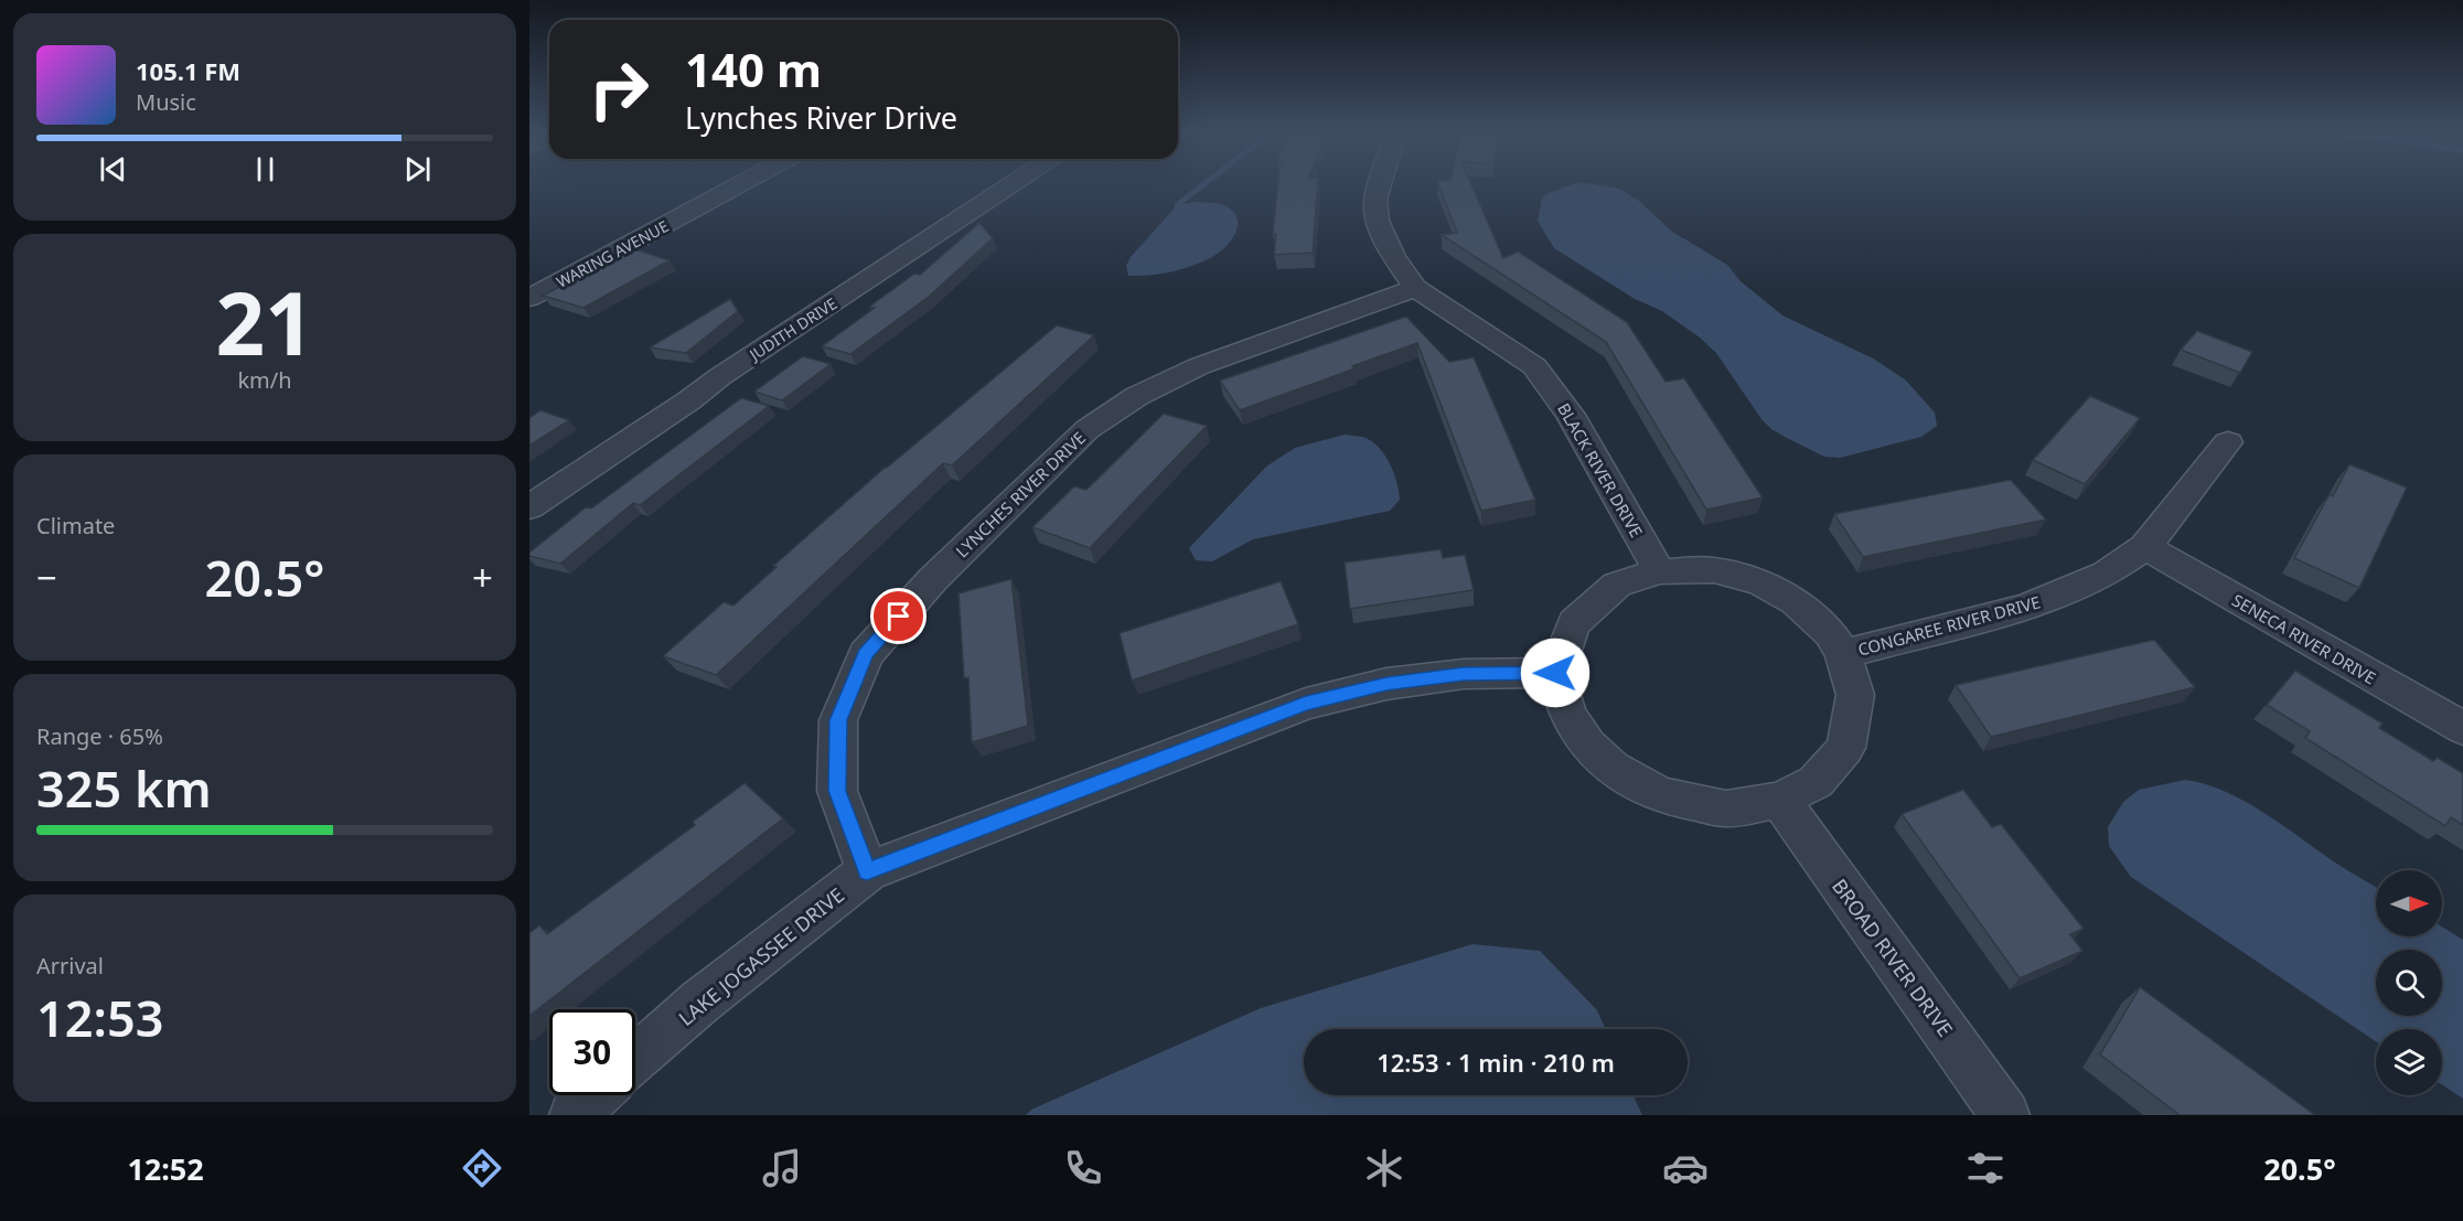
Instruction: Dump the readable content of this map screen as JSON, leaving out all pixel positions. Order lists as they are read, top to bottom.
{
  "streets": {
    "street": [
      "WARING AVENUE",
      "JUDITH DRIVE",
      "BLACK RIVER DRIVE",
      "LYNCHES RIVER DRIVE",
      "CONGAREE RIVER DRIVE",
      "SENECA RIVER DRIVE",
      "LAKE JOGASSEE DRIVE",
      "BROAD RIVER DRIVE"
    ]
  },
  "crossings": [
    ["BLACK RIVER DRIVE", "LYNCHES RIVER DRIVE"],
    ["LYNCHES RIVER DRIVE", "LAKE JOGASSEE DRIVE"],
    ["CONGAREE RIVER DRIVE", "SENECA RIVER DRIVE"]
  ],
  "north": "right",
  "page": {
    "turn": ["140 m", "Lynches River Drive"],
    "song": ["105.1 FM", "Music"],
    "tile": [
      ["21", "km/h"],
      "Climate",
      ["Range · 65%", "325 km"],
      ["Arrival", "12:53"]
    ],
    "heat": ["−", "20.5°", "+"],
    "limit": "30",
    "trip": "12:53 · 1 min · 210 m",
    "tabs": ["12:52", "20.5°"]
  }
}
